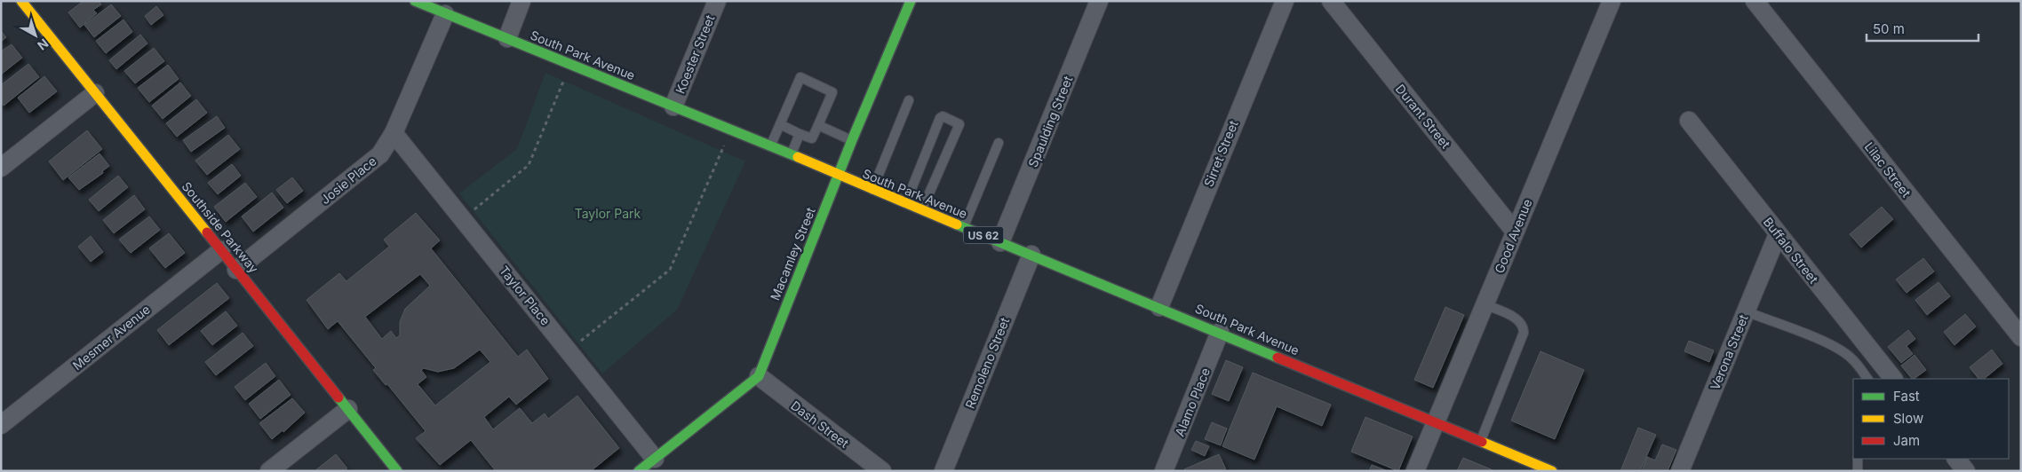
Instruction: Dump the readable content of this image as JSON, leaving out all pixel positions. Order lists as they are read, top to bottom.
{
  "streets": {
    "main road": [
      "South Park Avenue",
      "Southside Parkway",
      "US 62",
      "Macamley Street"
    ],
    "street": [
      "Koester Street",
      "Durant Street",
      "Spaulding Street",
      "Sirret Street",
      "Lilac Street",
      "Josie Place",
      "Good Avenue",
      "Buffalo Street",
      "Taylor Place",
      "Mesmer Avenue",
      "Verona Street",
      "Remoleno Street",
      "Alamo Place",
      "Dash Street"
    ]
  },
  "crossings": [
    ["Koester Street", "South Park Avenue"],
    ["South Park Avenue", "Spaulding Street"],
    ["South Park Avenue", "Sirret Street"],
    ["South Park Avenue", "Josie Place"],
    ["South Park Avenue", "Good Avenue"],
    ["South Park Avenue", "Macamley Street"],
    ["South Park Avenue", "Remoleno Street"],
    ["South Park Avenue", "Alamo Place"],
    ["Durant Street", "Good Avenue"],
    ["Josie Place", "Southside Parkway"],
    ["Josie Place", "Taylor Place"],
    ["Southside Parkway", "Mesmer Avenue"],
    ["Buffalo Street", "Verona Street"],
    ["Macamley Street", "Dash Street"]
  ],
  "parks": ["Taylor Park"],
  "legend": ["Fast", "Slow", "Jam"],
  "scale_bar": "50 m",
  "north": "bottom right"
}
